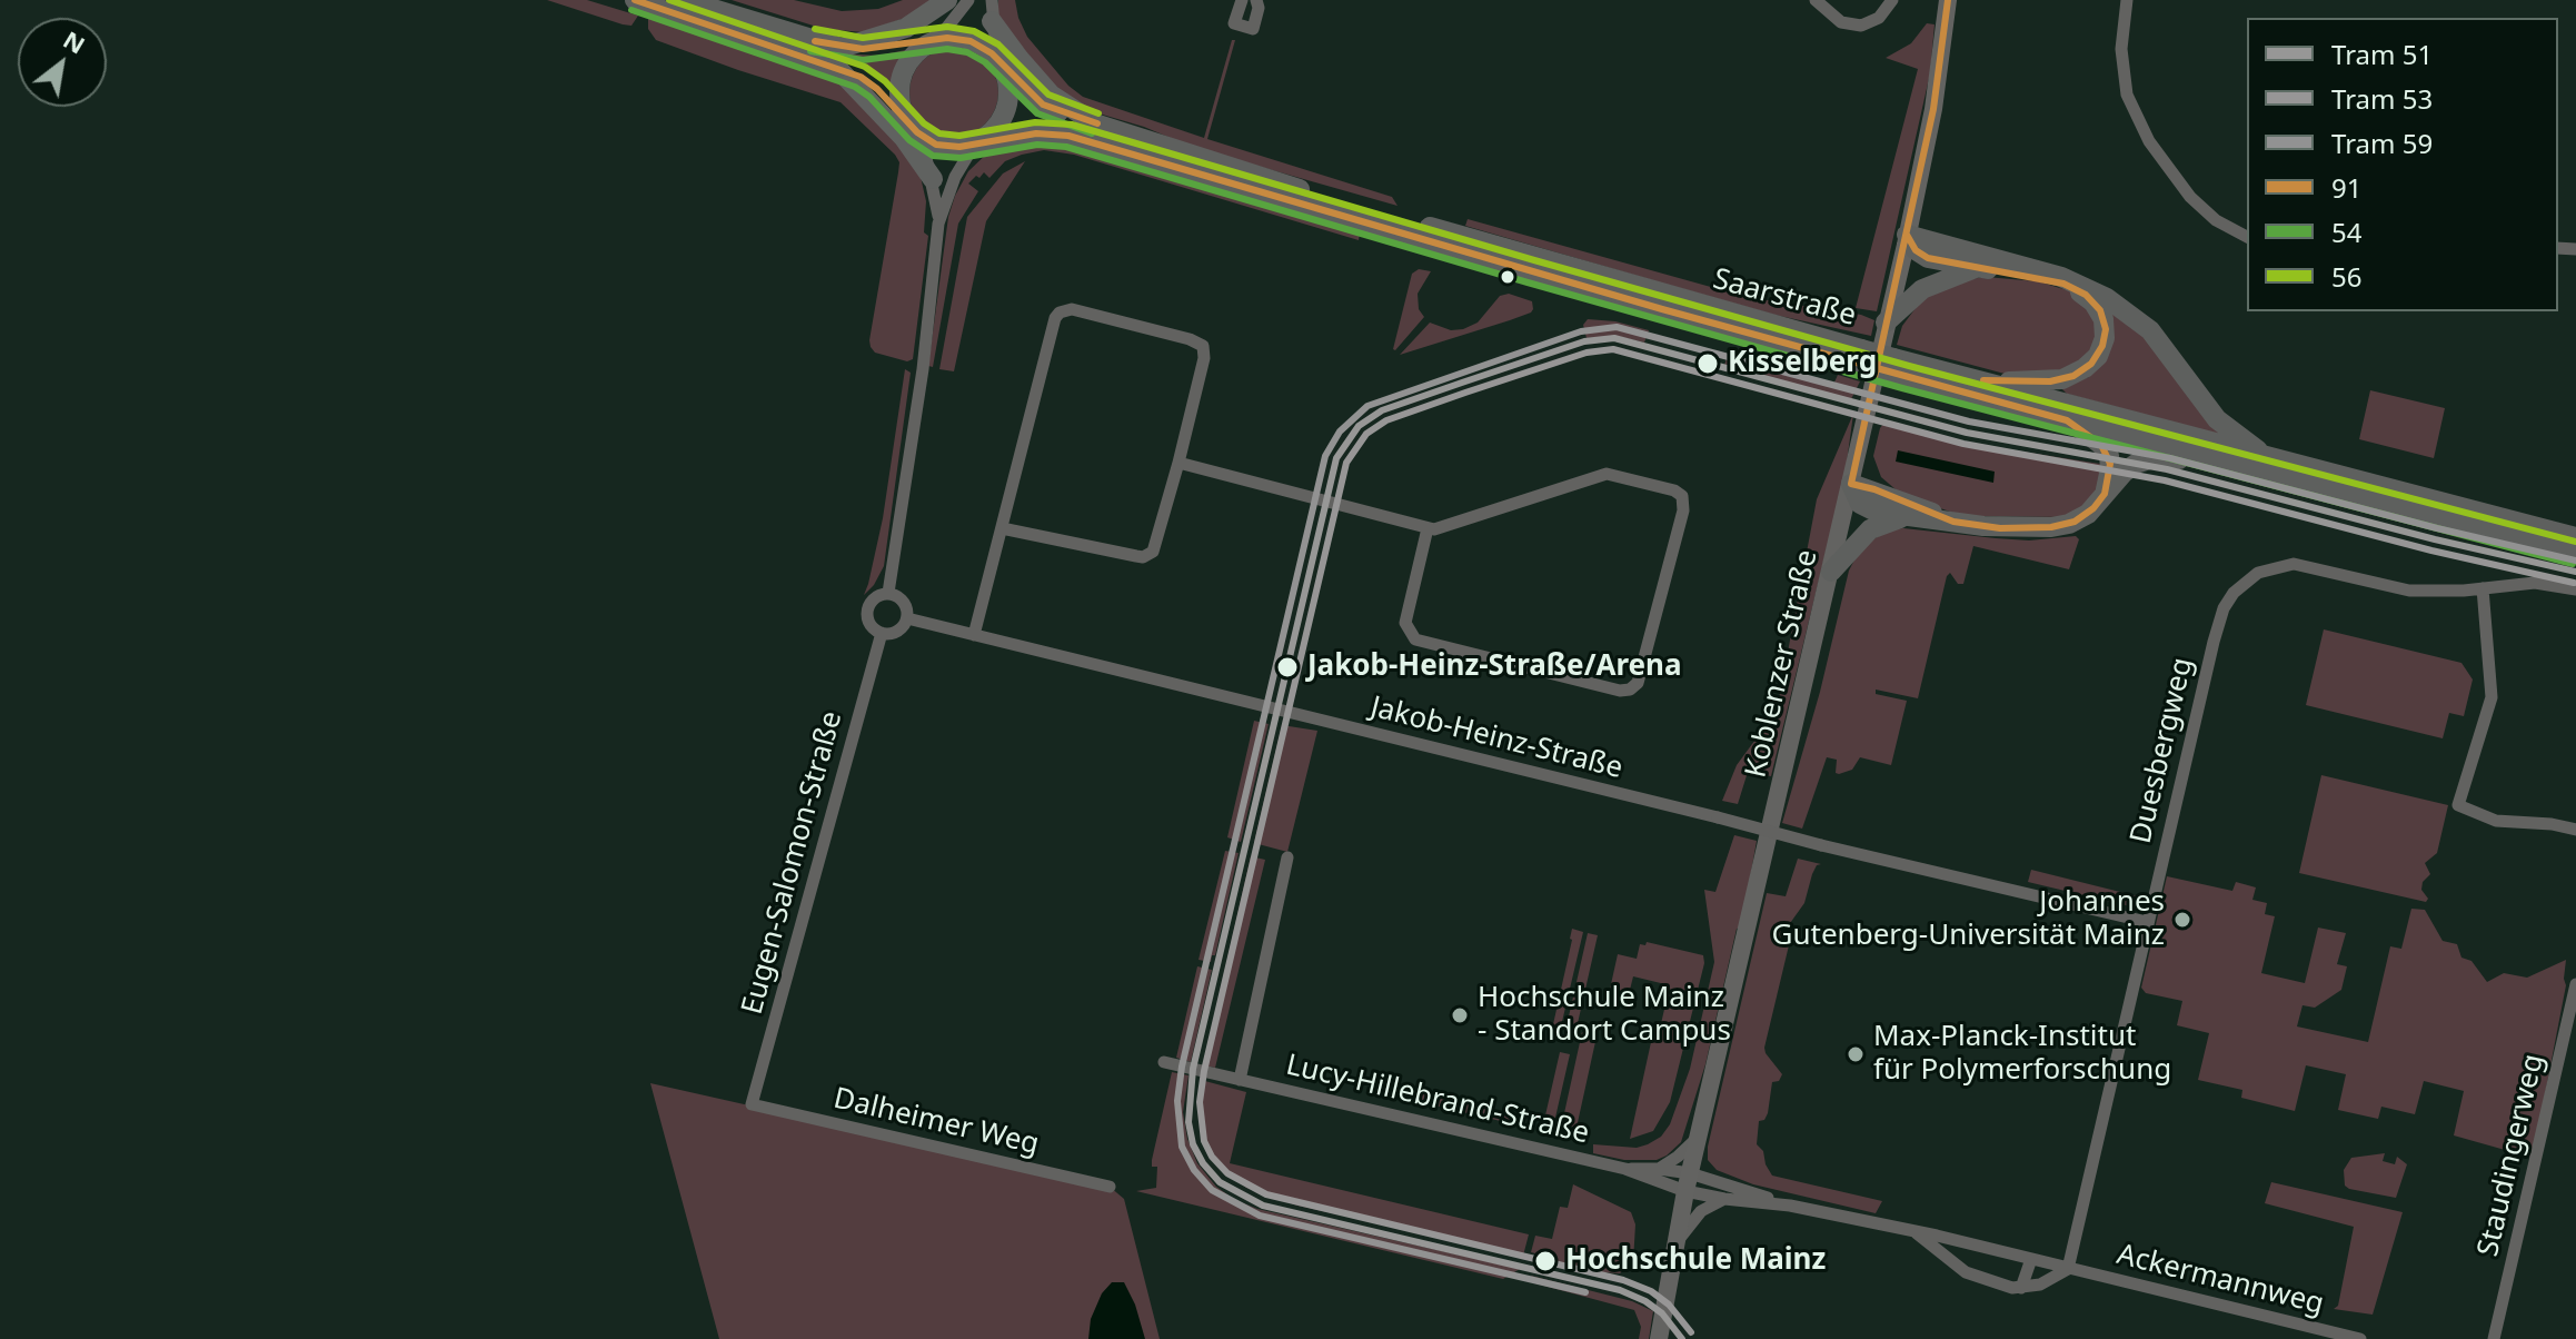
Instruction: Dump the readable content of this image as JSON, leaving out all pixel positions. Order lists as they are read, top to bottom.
{
  "streets": {
    "highway": ["Saarstraße"],
    "main road": ["Koblenzer Straße"],
    "street": [
      "Jakob-Heinz-Straße",
      "Duesbergweg",
      "Eugen-Salomon-Straße",
      "Lucy-Hillebrand-Straße",
      "Dalheimer Weg",
      "Staudingerweg",
      "Ackermannweg"
    ]
  },
  "crossings": [
    ["Saarstraße", "Eugen-Salomon-Straße"],
    ["Koblenzer Straße", "Lucy-Hillebrand-Straße"],
    ["Koblenzer Straße", "Ackermannweg"],
    ["Jakob-Heinz-Straße", "Duesbergweg"],
    ["Jakob-Heinz-Straße", "Eugen-Salomon-Straße"],
    ["Duesbergweg", "Ackermannweg"],
    ["Eugen-Salomon-Straße", "Dalheimer Weg"],
    ["Lucy-Hillebrand-Straße", "Ackermannweg"]
  ],
  "places": [
    "Kisselberg",
    "Jakob-Heinz-Straße/Arena",
    "Johannes Gutenberg-Universität Mainz",
    "Hochschule Mainz - Standort Campus",
    "Max-Planck-Institut für Polymerforschung",
    "Hochschule Mainz"
  ],
  "lines": [
    "transit line 91",
    "transit line 56",
    "transit line 54",
    "tram line 59",
    "tram line 51",
    "tram line 53"
  ],
  "legend": [
    "Tram 51",
    "Tram 53",
    "Tram 59",
    "91",
    "54",
    "56"
  ],
  "north": "top right"
}
